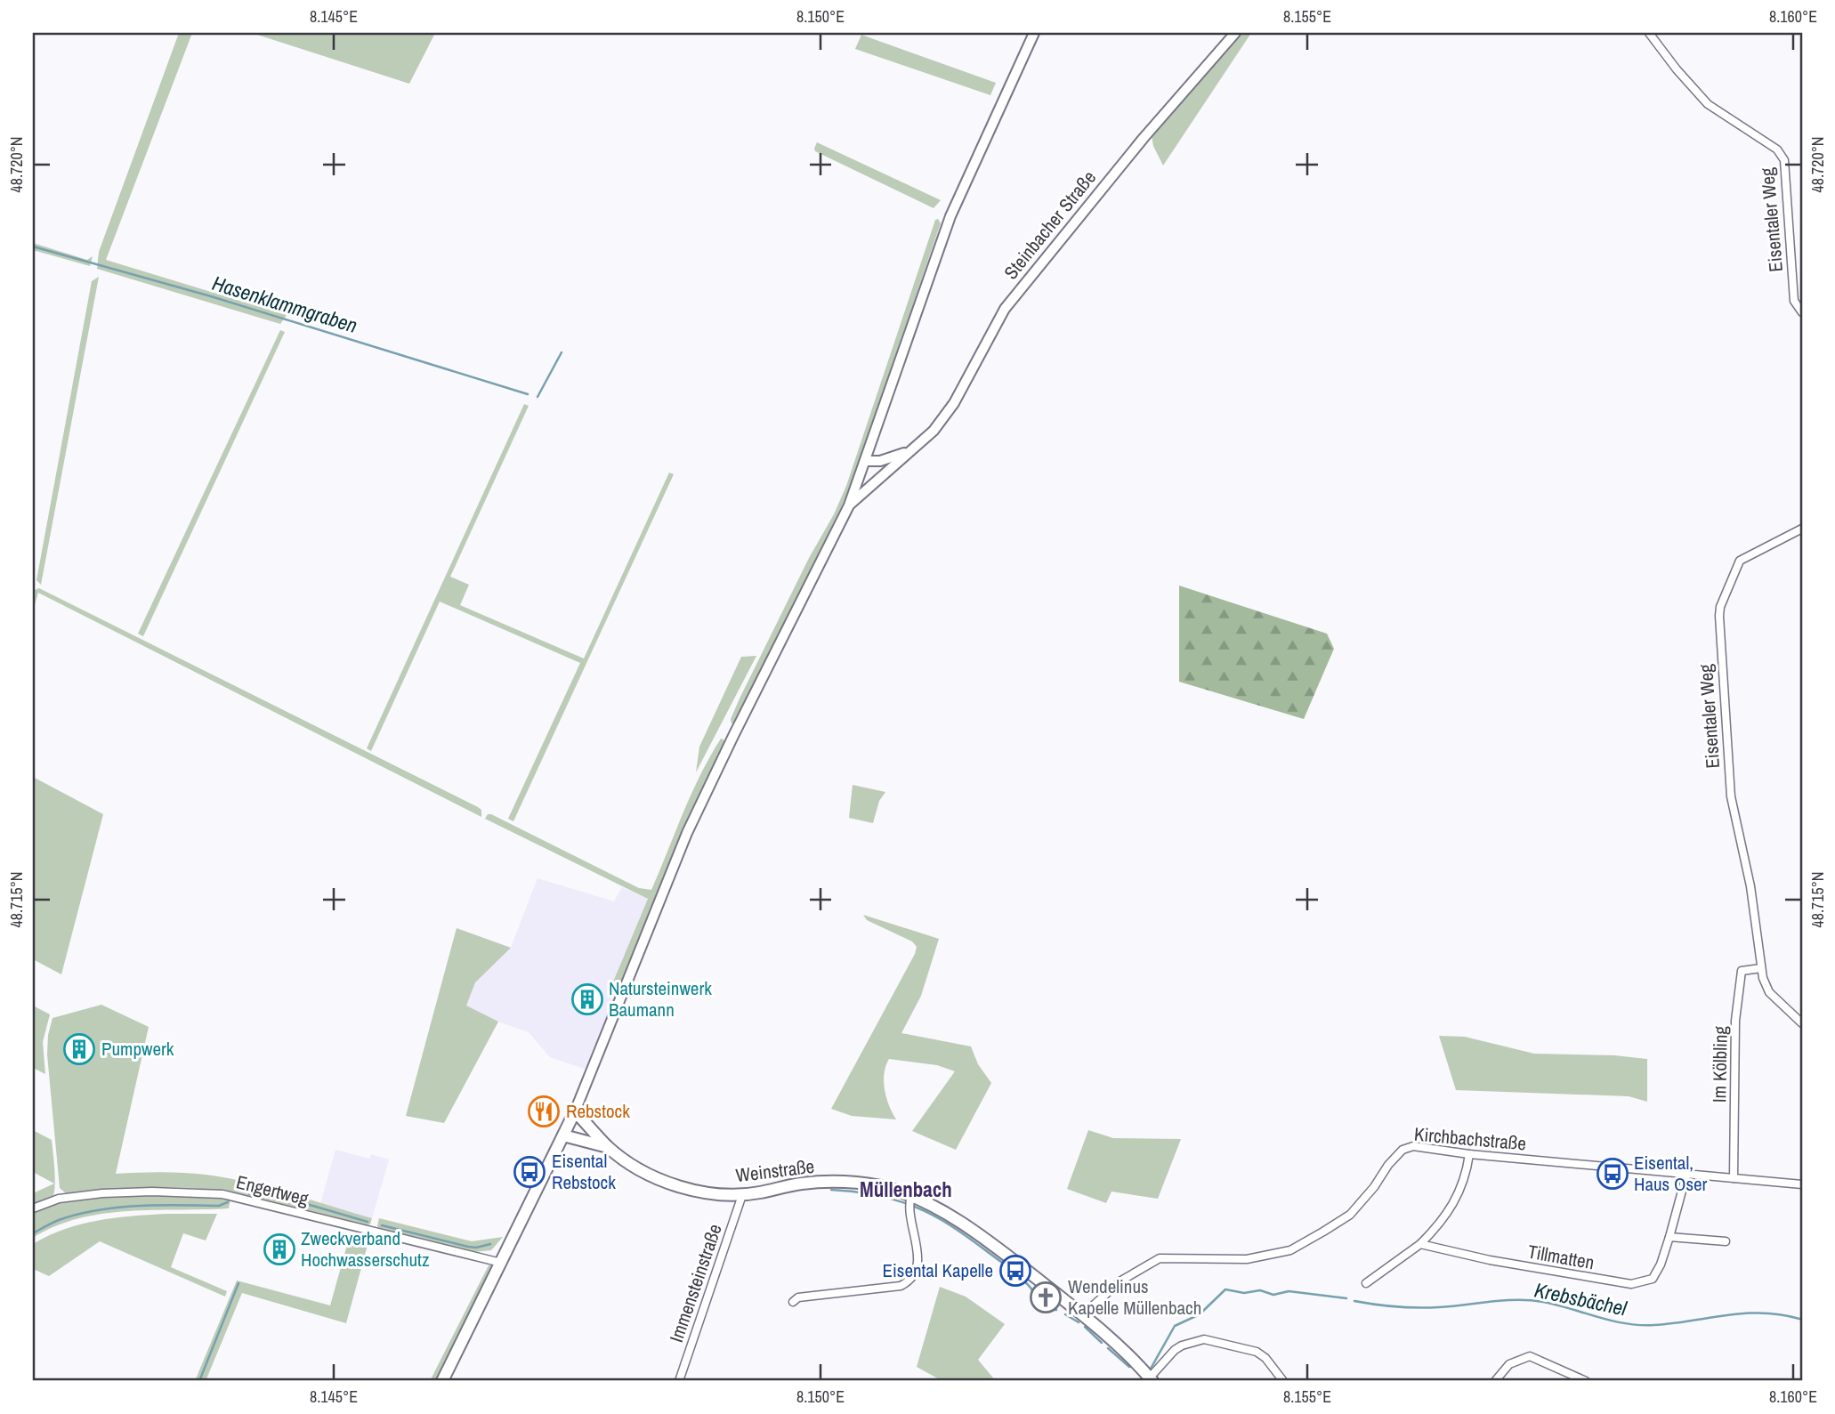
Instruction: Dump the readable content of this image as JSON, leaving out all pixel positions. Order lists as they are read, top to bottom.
{
  "streets": {
    "main road": ["Weinstraße"],
    "street": [
      "Eisentaler Weg",
      "Steinbacher Straße",
      "Im Kölbling",
      "Kirchbachstraße",
      "Engertweg",
      "Tillmatten",
      "Immensteinstraße"
    ]
  },
  "crossings": [
    ["Eisentaler Weg", "Im Kölbling"],
    ["Im Kölbling", "Kirchbachstraße"],
    ["Kirchbachstraße", "Weinstraße"],
    ["Kirchbachstraße", "Tillmatten"],
    ["Weinstraße", "Immensteinstraße"]
  ],
  "districts": ["Müllenbach"],
  "water": ["Hasenklammgraben", "Krebsbächel"],
  "places": {
    "building": ["Natursteinwerk Baumann", "Pumpwerk", "Zweckverband Hochwasserschutz"],
    "restaurant": ["Rebstock"],
    "bus stop": ["Eisental Rebstock", "Eisental, Haus Oser", "Eisental Kapelle"],
    "church": ["Wendelinus Kapelle Müllenbach"]
  },
  "coordinates": [
    "8.145°E",
    "8.150°E",
    "8.155°E",
    "8.160°E",
    "48.720°N",
    "48.715°N"
  ]
}
